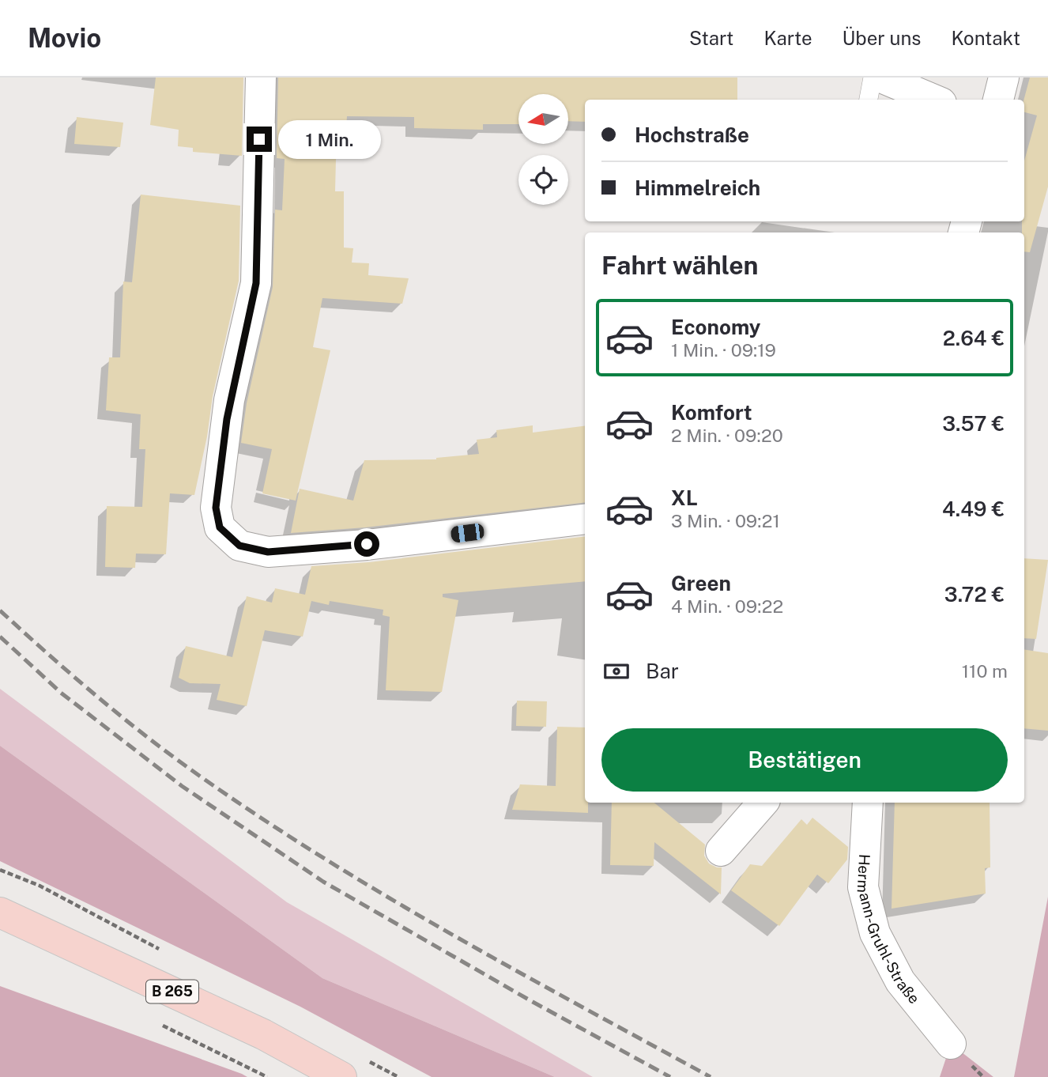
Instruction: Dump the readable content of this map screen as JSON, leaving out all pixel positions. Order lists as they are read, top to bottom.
{
  "streets": {
    "main road": ["B 265"],
    "street": ["Hermann-Gruhl-Straße"]
  },
  "north": "left",
  "page": {
    "header": "Movio",
    "nav": [
      "Start",
      "Karte",
      "Über uns",
      "Kontakt"
    ],
    "banner": ["Hochstraße", "Himmelreich"],
    "bubble": "1 Min.",
    "heading": "Fahrt wählen",
    "list": [
      {
        "name": "Economy",
        "note": "1 Min. · 09:19",
        "value": "2.64 €"
      },
      {
        "name": "Komfort",
        "note": "2 Min. · 09:20",
        "value": "3.57 €"
      },
      {
        "name": "XL",
        "note": "3 Min. · 09:21",
        "value": "4.49 €"
      },
      {
        "name": "Green",
        "note": "4 Min. · 09:22",
        "value": "3.72 €"
      }
    ],
    "pay": ["Bar", "110 m"],
    "buttons": "Bestätigen"
  }
}
